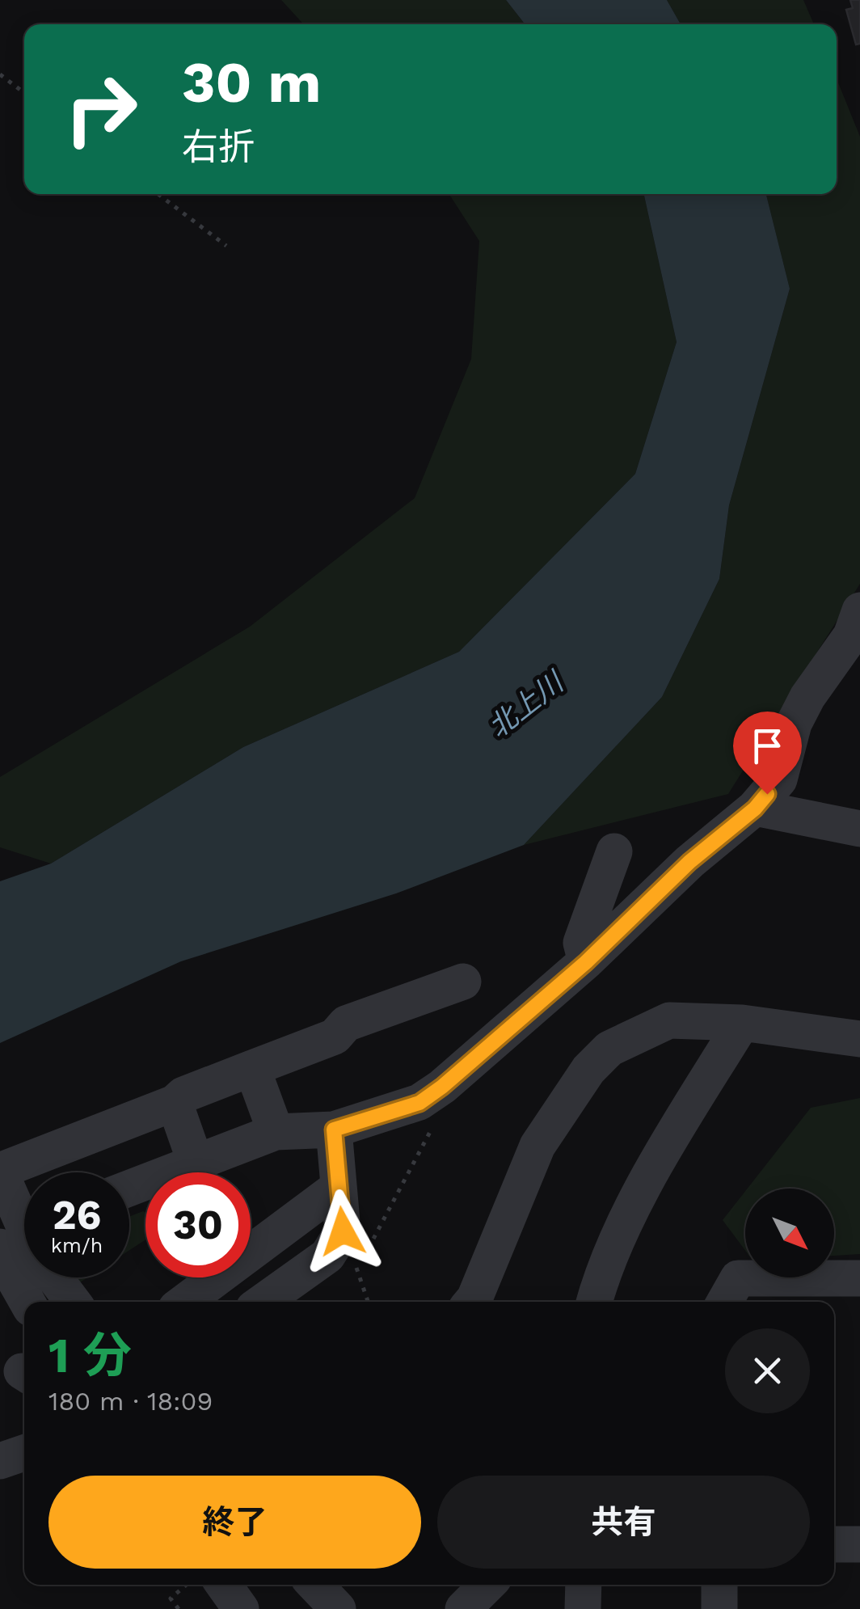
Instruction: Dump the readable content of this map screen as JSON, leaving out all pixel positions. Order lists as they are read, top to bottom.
{
  "water": ["北上川"],
  "north": "bottom right",
  "page": {
    "turn": ["30 m", "右折"],
    "speed": "26 km/h",
    "limit": "30",
    "heading": ["1 分", "180 m · 18:09"],
    "buttons": ["終了", "共有"]
  }
}
